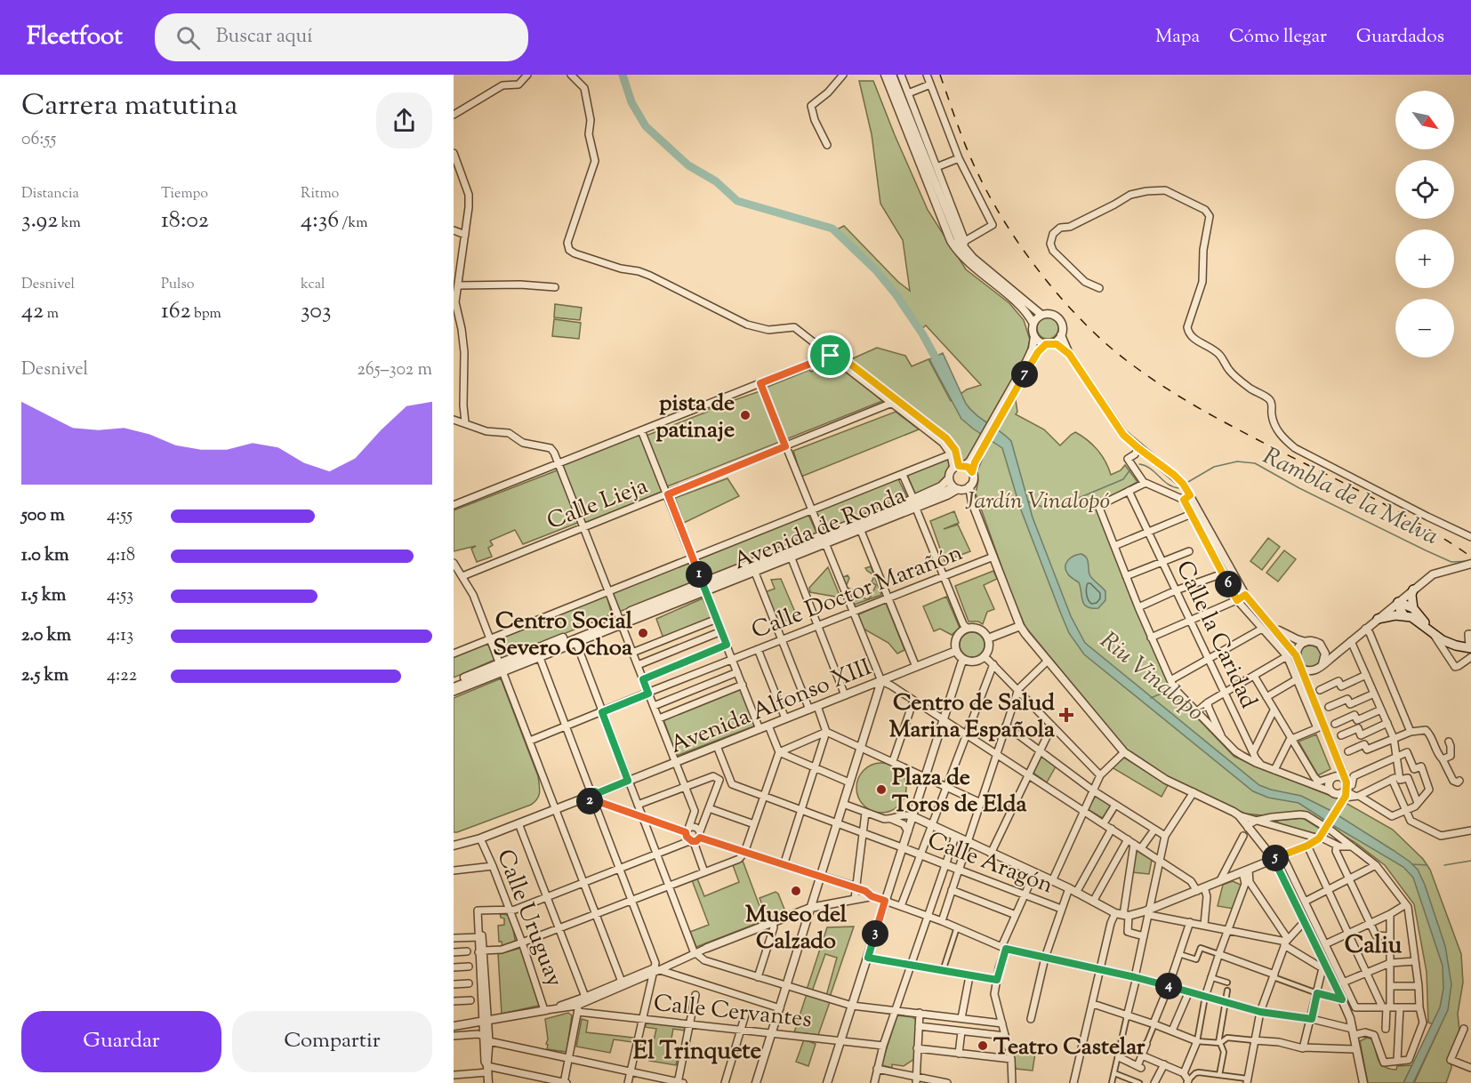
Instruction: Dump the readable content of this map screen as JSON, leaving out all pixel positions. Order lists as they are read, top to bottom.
{
  "streets": {
    "street": [
      "Calle Lieja",
      "Avenida de Ronda",
      "Calle Doctor Marañón",
      "Calle la Caridad",
      "Avenida Alfonso XIII",
      "Calle Aragón",
      "Calle Uruguay",
      "Calle Cervantes"
    ]
  },
  "crossings": [
    ["Avenida Alfonso XIII", "Calle Uruguay"]
  ],
  "districts": ["Caliu", "El Trinquete"],
  "water": ["Rambla de la Melva", "Riu Vinalopó"],
  "parks": ["Jardín Vinalopó"],
  "places": {
    "other": [
      "pista de patinaje",
      "Centro Social Severo Ochoa",
      "Plaza de Toros de Elda",
      "Museo del Calzado",
      "Teatro Castelar"
    ],
    "health": ["Centro de Salud Marina Española"]
  },
  "north": "bottom right",
  "page": {
    "header": "Fleetfoot",
    "search": "Buscar aquí",
    "nav": ["Mapa", "Cómo llegar", "Guardados"],
    "heading": ["Carrera matutina", "06:55"],
    "map_buttons": ["+", "−"],
    "stats": [
      ["Distancia", "3.92 km"],
      ["Tiempo", "18:02"],
      ["Ritmo", "4:36 /km"],
      ["Desnivel", "42 m"],
      ["Pulso", "162 bpm"],
      ["kcal", "303"]
    ],
    "chart": ["Desnivel", "265–302 m"],
    "pins": [
      "7",
      "1",
      "6",
      "2",
      "5",
      "3",
      "4"
    ],
    "list": [
      {
        "name": "500 m",
        "note": "4:55"
      },
      {
        "name": "1.0 km",
        "note": "4:18"
      },
      {
        "name": "1.5 km",
        "note": "4:53"
      },
      {
        "name": "2.0 km",
        "note": "4:13"
      },
      {
        "name": "2.5 km",
        "note": "4:22"
      }
    ],
    "buttons": ["Guardar", "Compartir"]
  }
}
